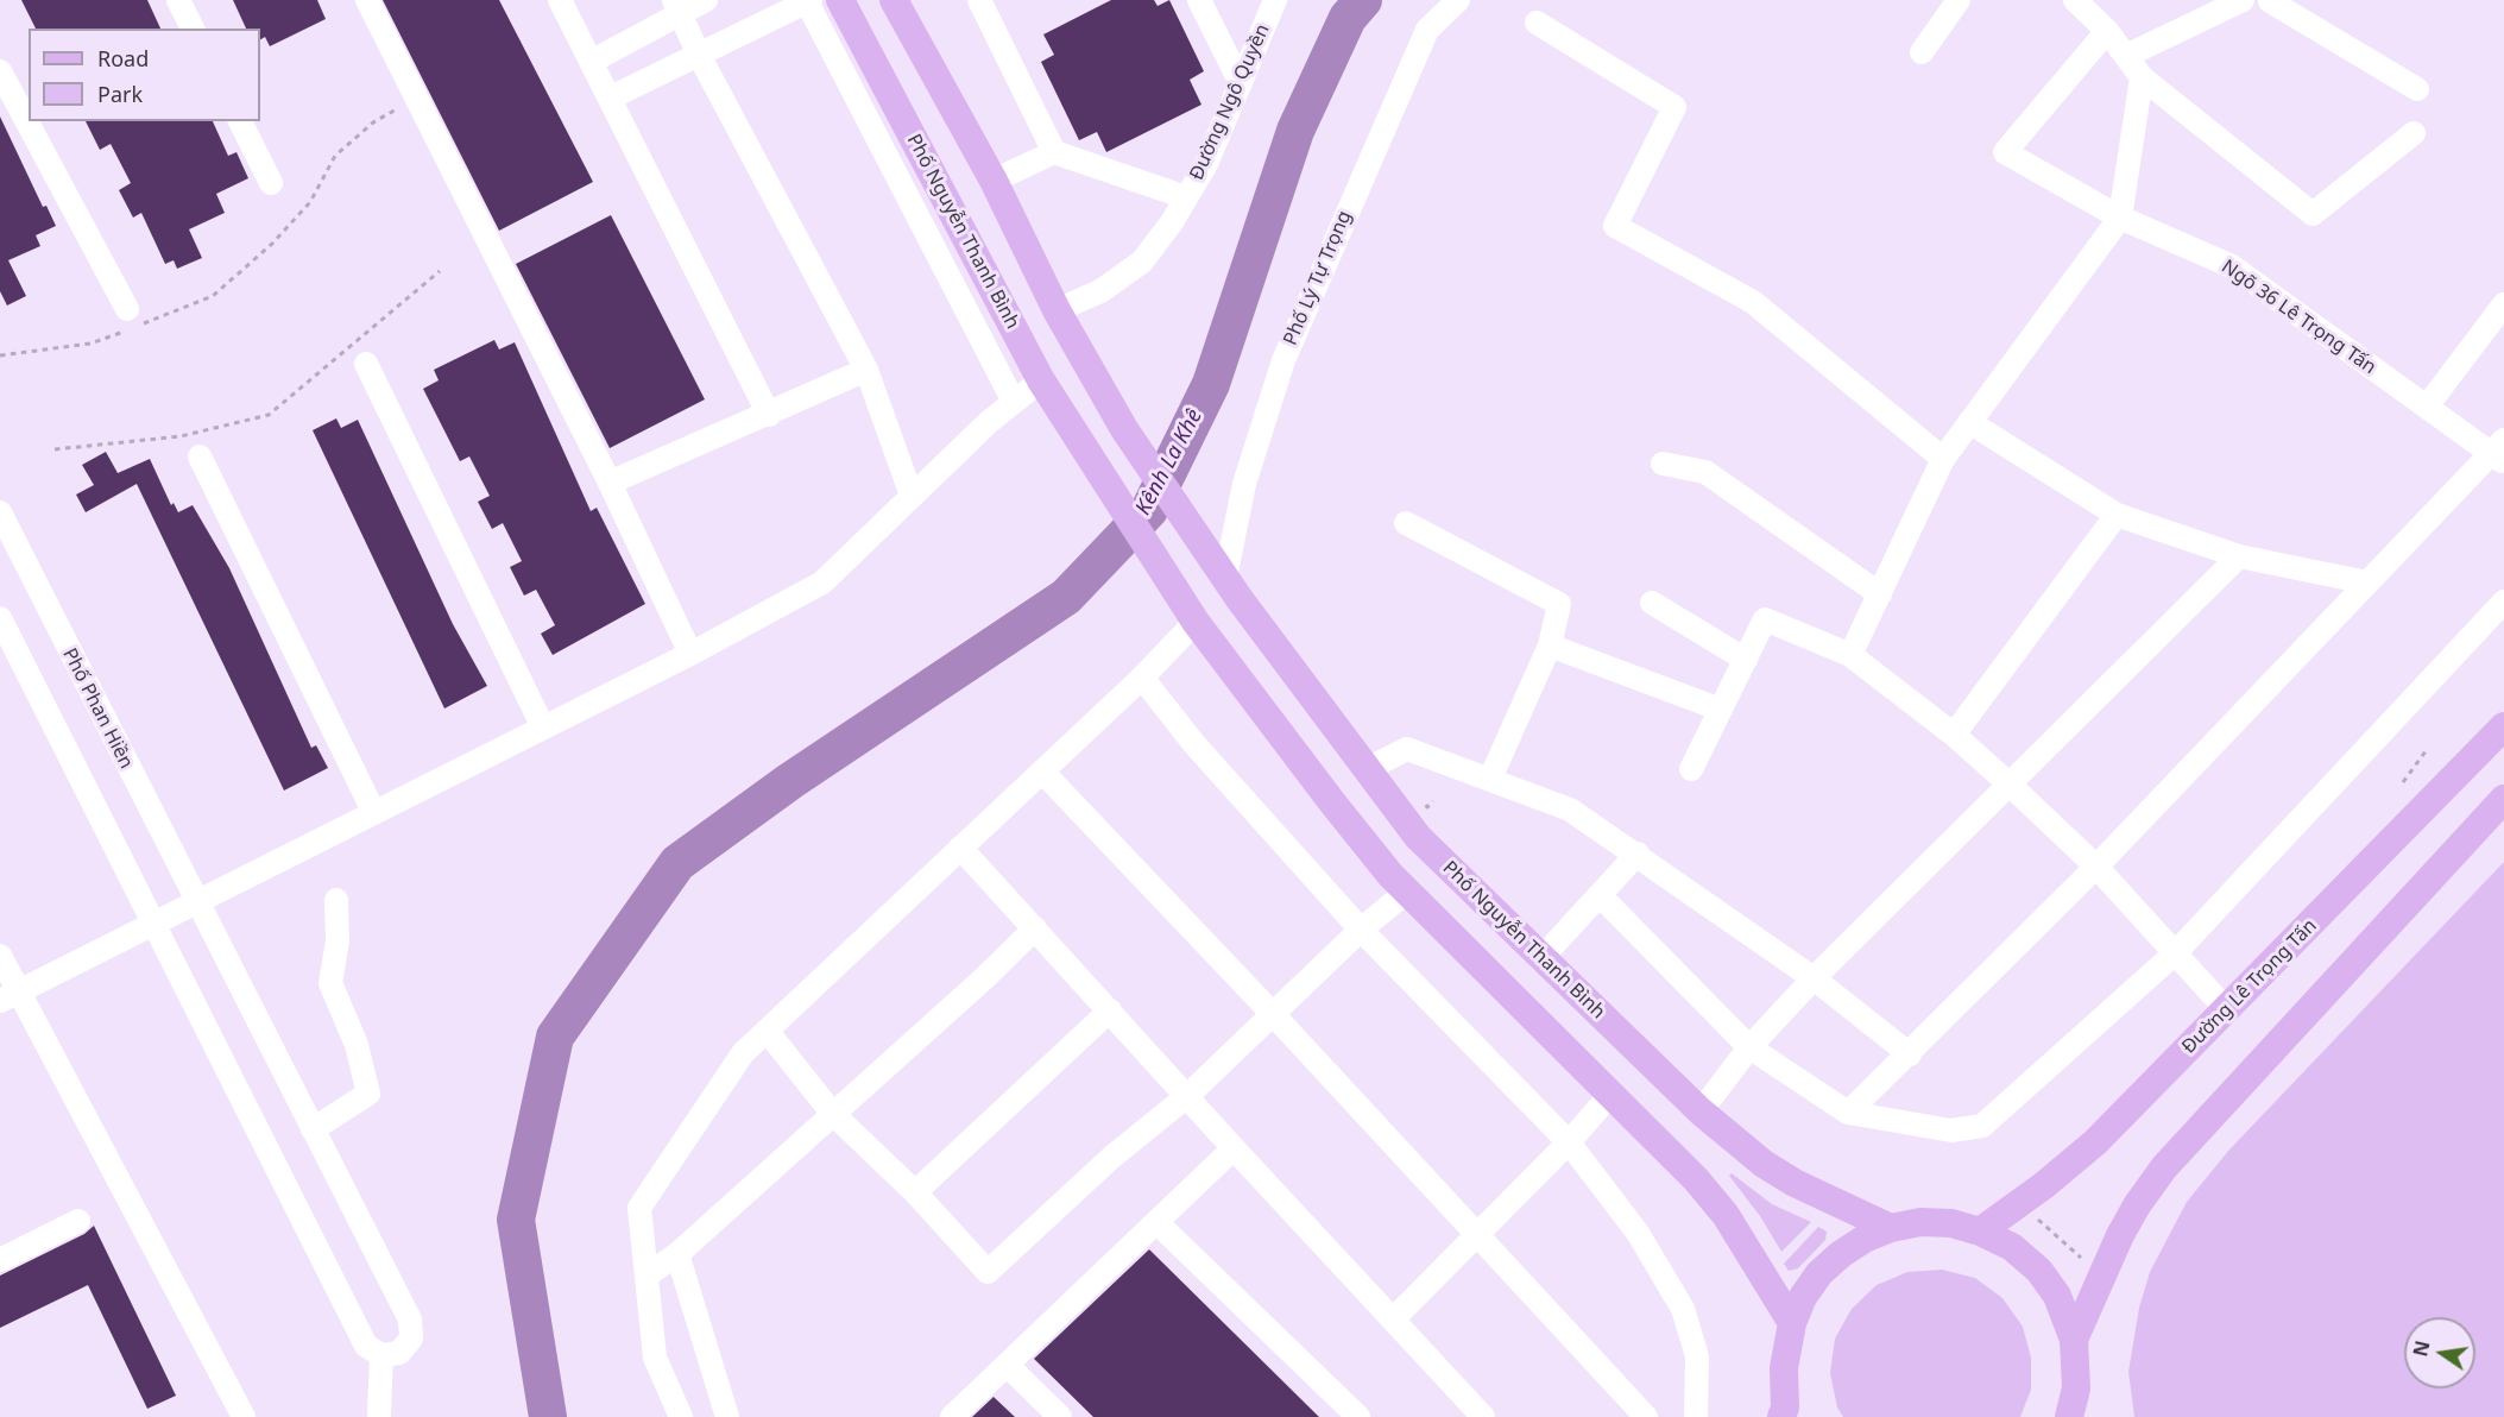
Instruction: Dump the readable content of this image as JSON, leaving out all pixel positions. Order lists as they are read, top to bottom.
{
  "streets": {
    "main road": ["Phố Nguyễn Thanh Bình", "Đường Lê Trọng Tấn"],
    "street": [
      "Đường Ngô Quyền",
      "Phố Lý Tự Trọng",
      "Ngõ 36 Lê Trọng Tấn",
      "Phố Phan Hiền"
    ]
  },
  "crossings": [
    ["Đường Ngô Quyền", "Phố Nguyễn Thanh Bình"],
    ["Phố Nguyễn Thanh Bình", "Phố Lý Tự Trọng"]
  ],
  "water": ["Kênh La Khê"],
  "legend": ["Road", "Park"],
  "north": "left"
}
